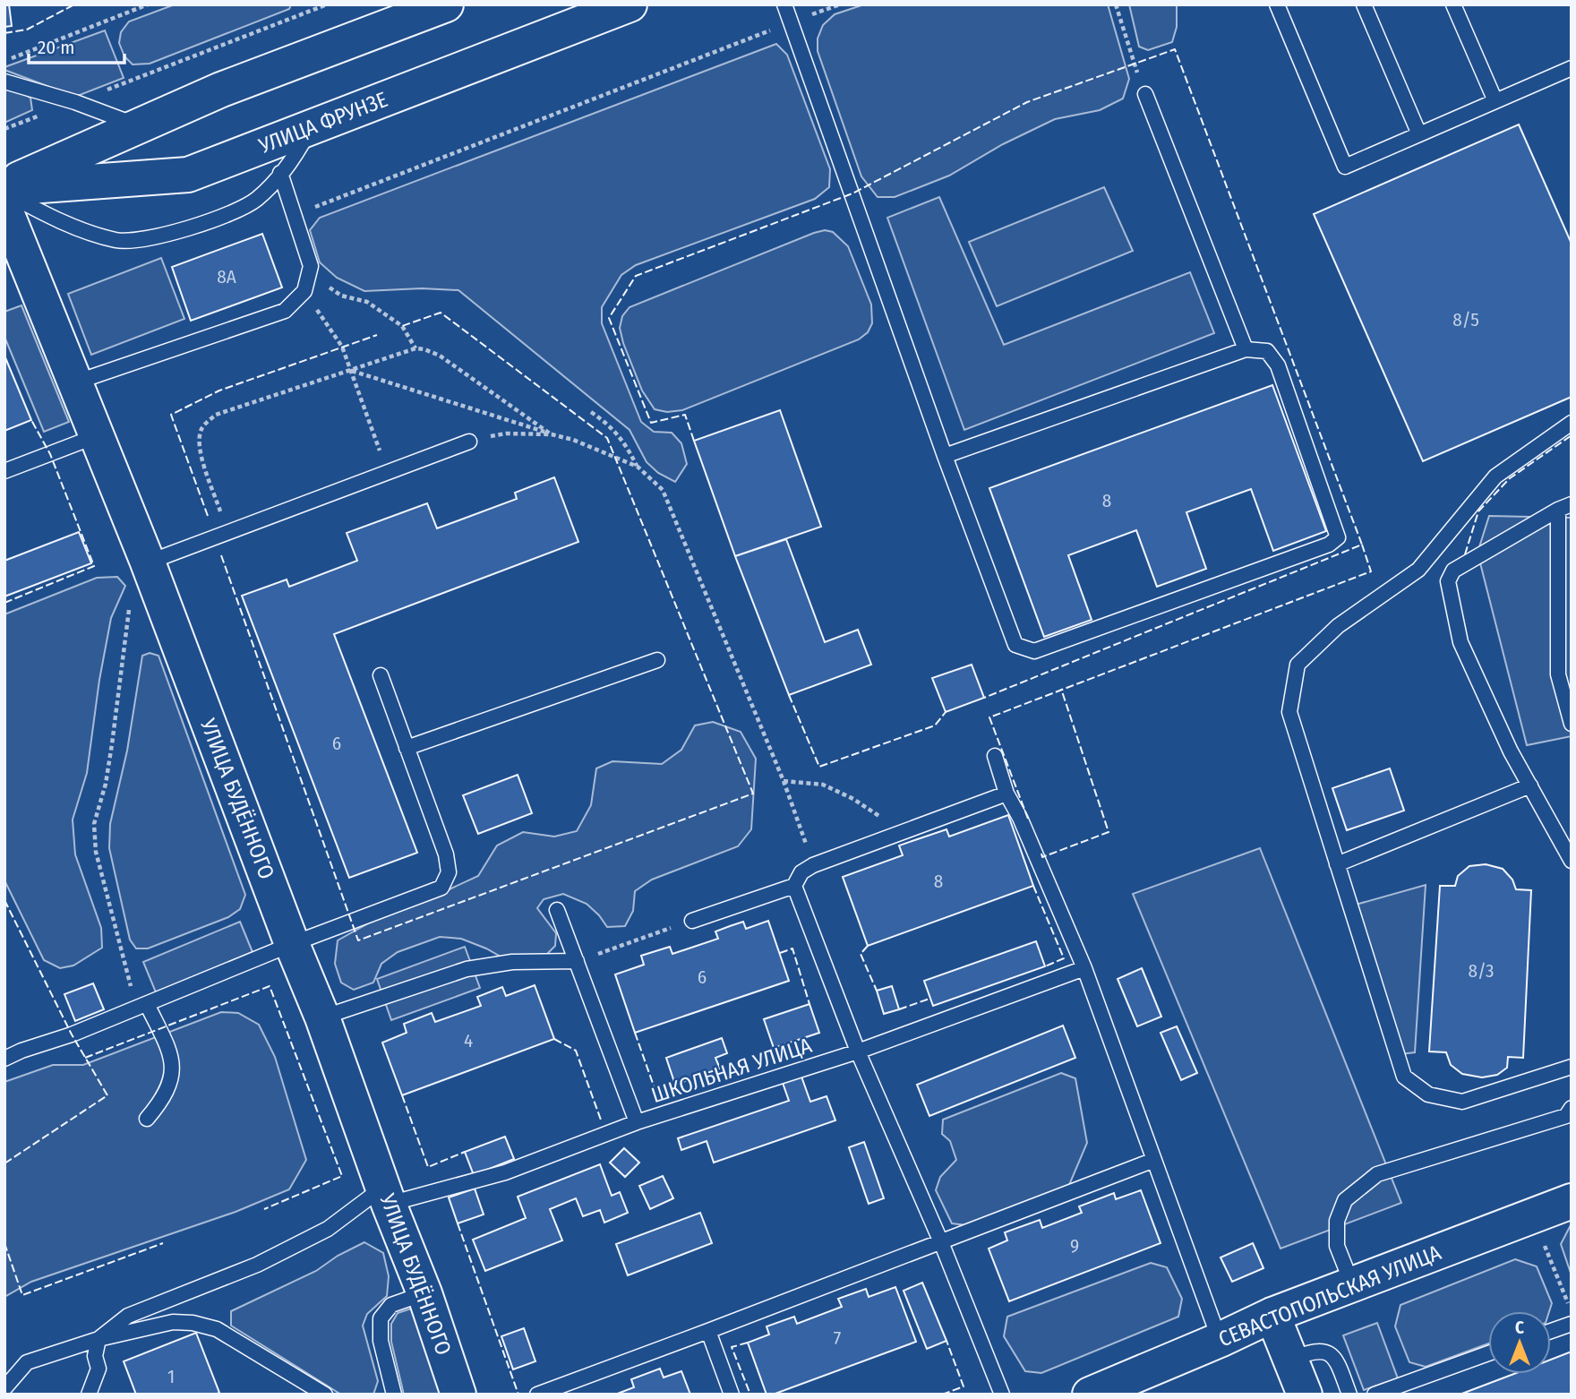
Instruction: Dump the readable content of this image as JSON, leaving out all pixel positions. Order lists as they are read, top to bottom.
{
  "streets": {
    "main road": ["УЛИЦА ФРУНЗЕ", "УЛИЦА БУДЁННОГО", "СЕВАСТОПОЛЬСКАЯ УЛИЦА"],
    "lane": ["ШКОЛЬНАЯ УЛИЦА"]
  },
  "crossings": [
    ["УЛИЦА БУДЁННОГО", "ШКОЛЬНАЯ УЛИЦА"]
  ],
  "house_numbers": [
    "8А",
    "8/5",
    "8",
    "6",
    "8",
    "8/3",
    "6",
    "4",
    "9",
    "7",
    "1"
  ],
  "scale_bar": "20 m",
  "north": "top"
}
